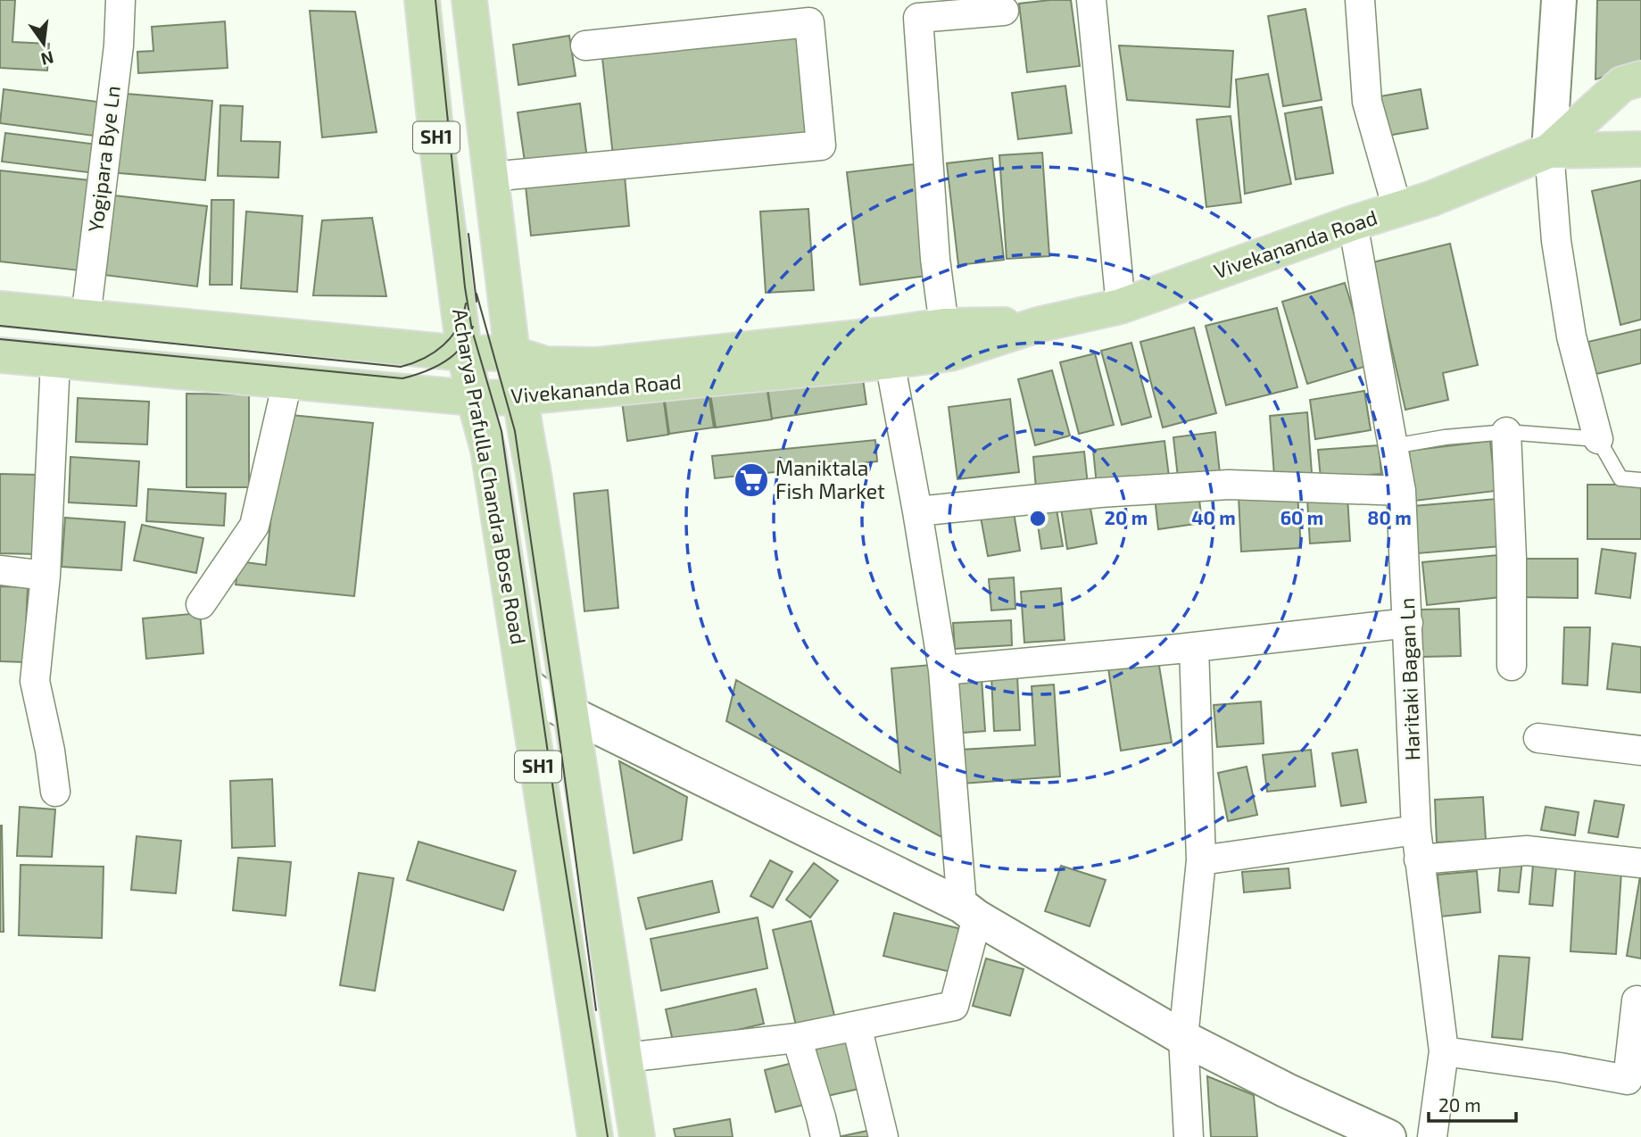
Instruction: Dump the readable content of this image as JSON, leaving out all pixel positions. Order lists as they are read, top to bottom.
{
  "streets": {
    "main road": ["SH1", "Vivekananda Road", "Acharya Prafulla Chandra Bose Road"],
    "street": ["Yogipara Bye Ln", "Haritaki Bagan Ln"]
  },
  "crossings": [
    ["Yogipara Bye Ln", "Vivekananda Road"],
    ["Vivekananda Road", "Acharya Prafulla Chandra Bose Road"],
    ["Vivekananda Road", "Haritaki Bagan Ln"]
  ],
  "places": {
    "supermarket": ["Maniktala Fish Market"]
  },
  "scale_bar": "20 m",
  "north": "bottom",
  "rings": [
    "20 m",
    "40 m",
    "60 m",
    "80 m"
  ]
}
